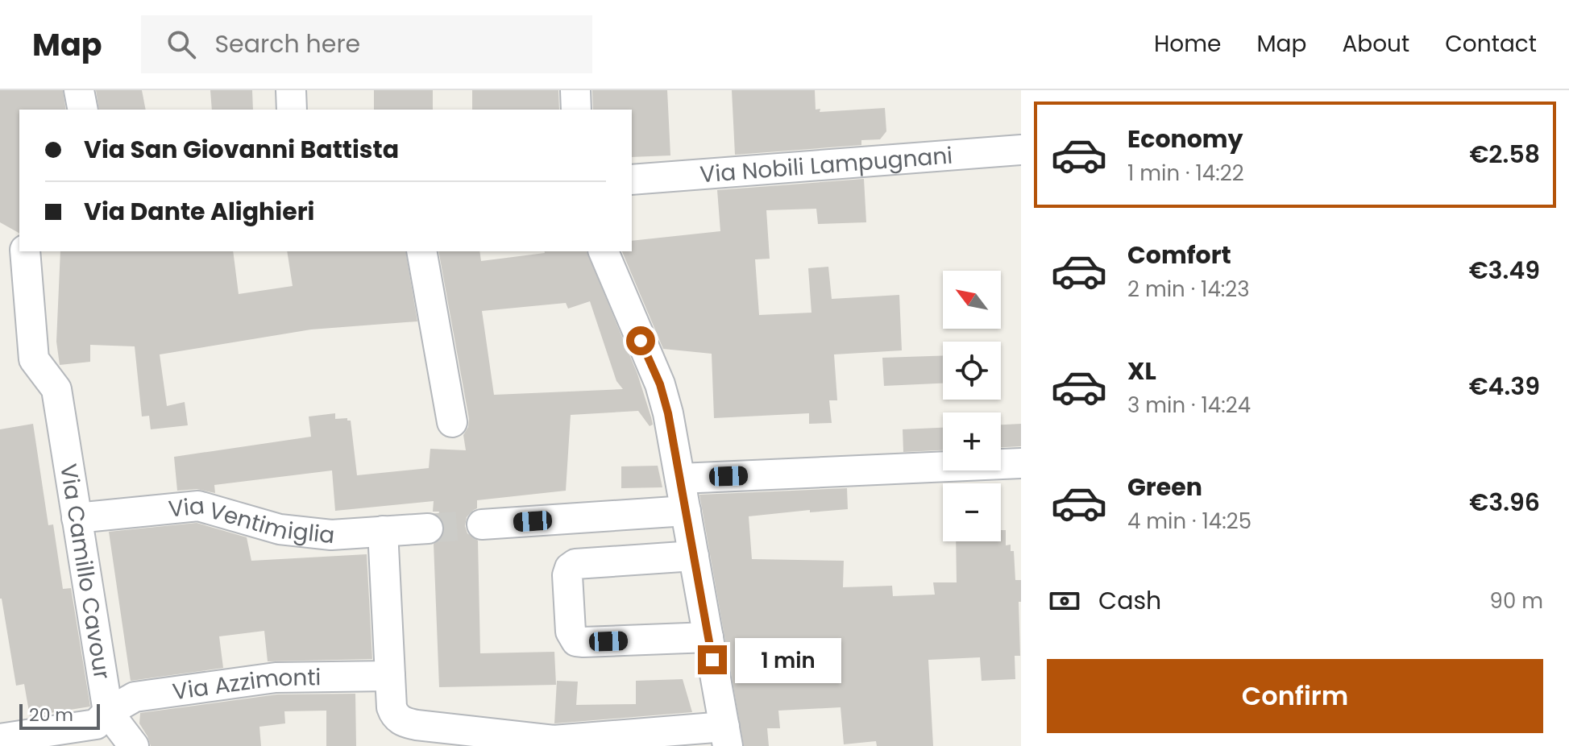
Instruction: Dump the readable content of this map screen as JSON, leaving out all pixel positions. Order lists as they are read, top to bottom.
{
  "streets": {
    "street": [
      "Via Nobili Lampugnani",
      "Via Ventimiglia",
      "Via Camillo Cavour",
      "Via Azzimonti"
    ]
  },
  "crossings": [
    ["Via Ventimiglia", "Via Camillo Cavour"],
    ["Via Camillo Cavour", "Via Azzimonti"]
  ],
  "scale_bar": "20 m",
  "north": "top left",
  "page": {
    "header": "Map",
    "search": "Search here",
    "nav": [
      "Home",
      "Map",
      "About",
      "Contact"
    ],
    "list": [
      {
        "name": "Economy",
        "note": "1 min · 14:22",
        "value": "€2.58"
      },
      {
        "name": "Comfort",
        "note": "2 min · 14:23",
        "value": "€3.49"
      },
      {
        "name": "XL",
        "note": "3 min · 14:24",
        "value": "€4.39"
      },
      {
        "name": "Green",
        "note": "4 min · 14:25",
        "value": "€3.96"
      }
    ],
    "banner": ["Via San Giovanni Battista", "Via Dante Alighieri"],
    "map_buttons": ["+", "−"],
    "pay": ["Cash", "90 m"],
    "bubble": "1 min",
    "buttons": "Confirm",
    "scale": "20 m"
  }
}
